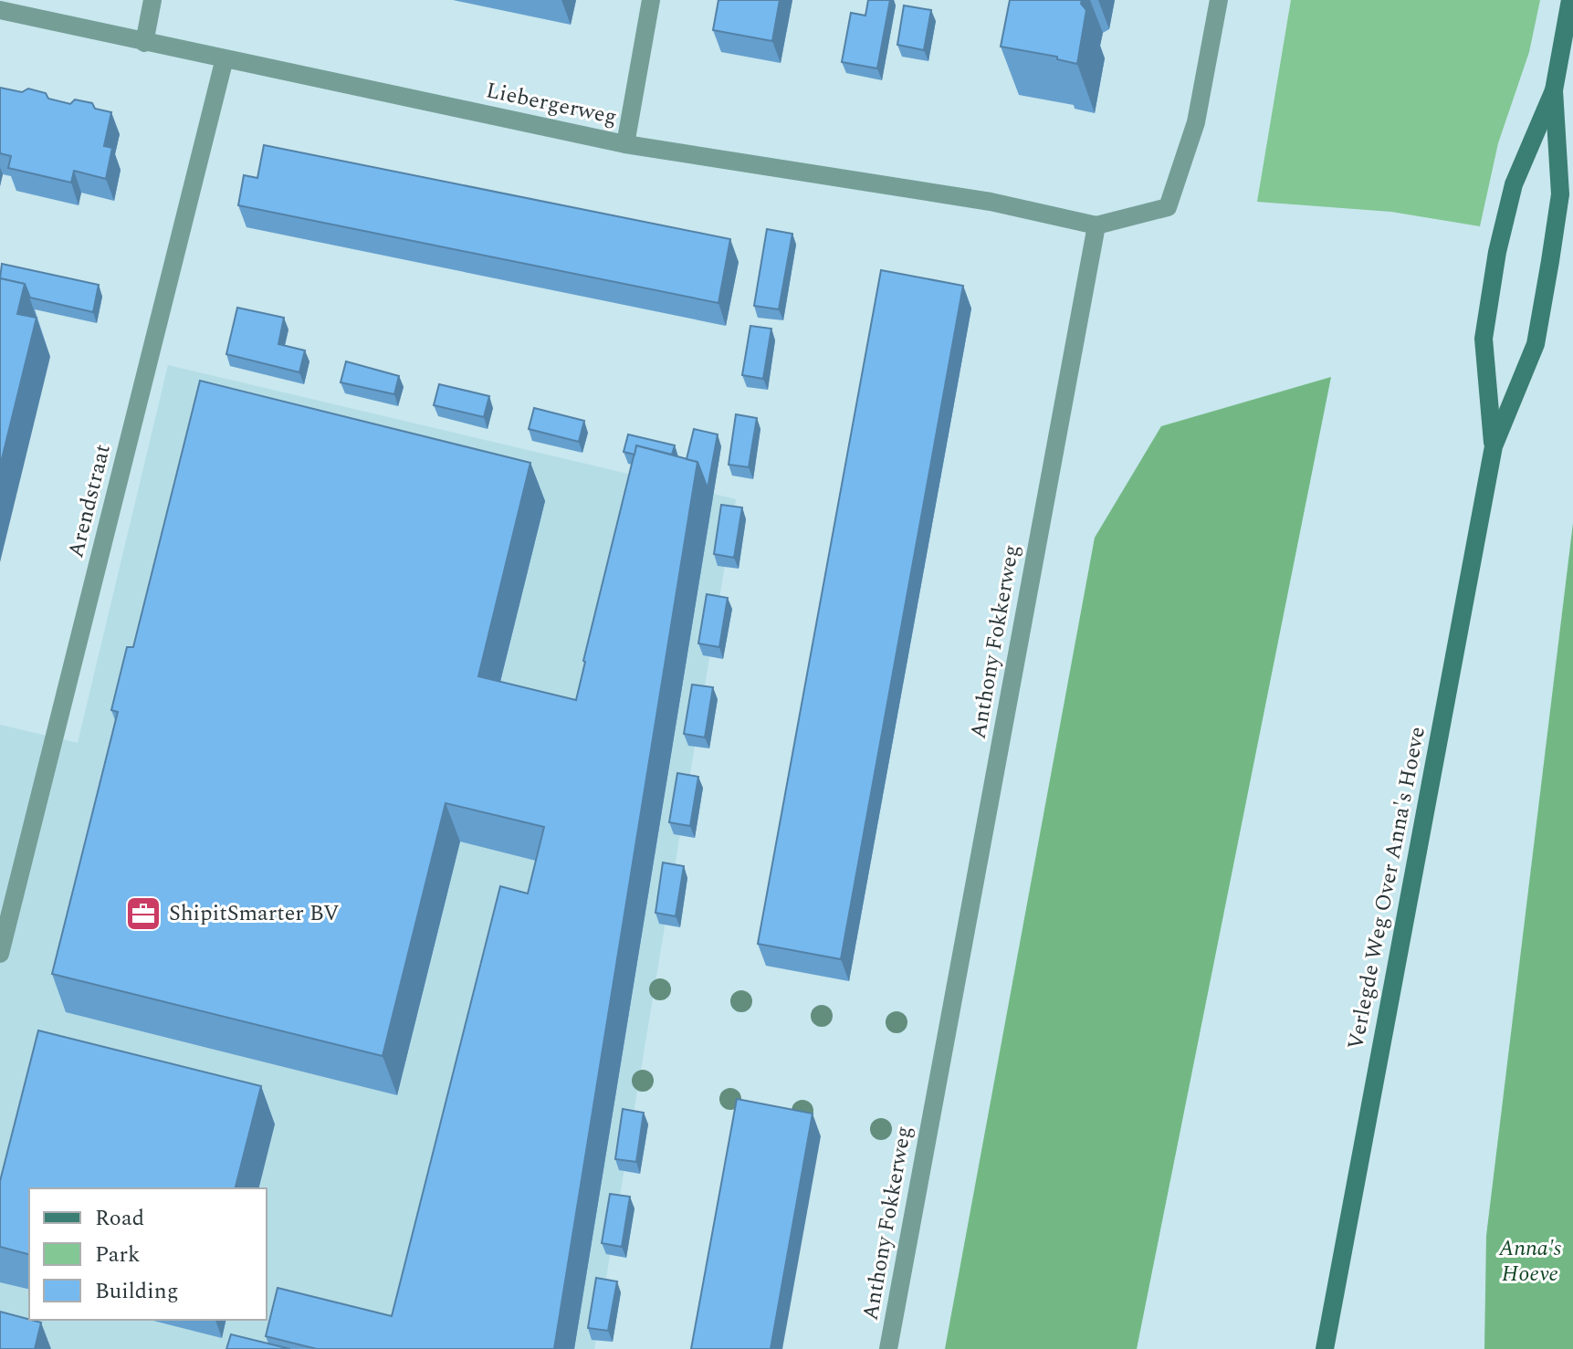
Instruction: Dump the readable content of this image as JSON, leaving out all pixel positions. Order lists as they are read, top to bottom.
{
  "streets": {
    "main road": ["Verlegde Weg Over Anna's Hoeve"],
    "street": ["Liebergerweg", "Arendstraat", "Anthony Fokkerweg"]
  },
  "crossings": [
    ["Liebergerweg", "Arendstraat"],
    ["Liebergerweg", "Anthony Fokkerweg"]
  ],
  "parks": ["Anna's Hoeve"],
  "places": {
    "office": ["ShipitSmarter BV"]
  },
  "legend": ["Road", "Park", "Building"]
}
